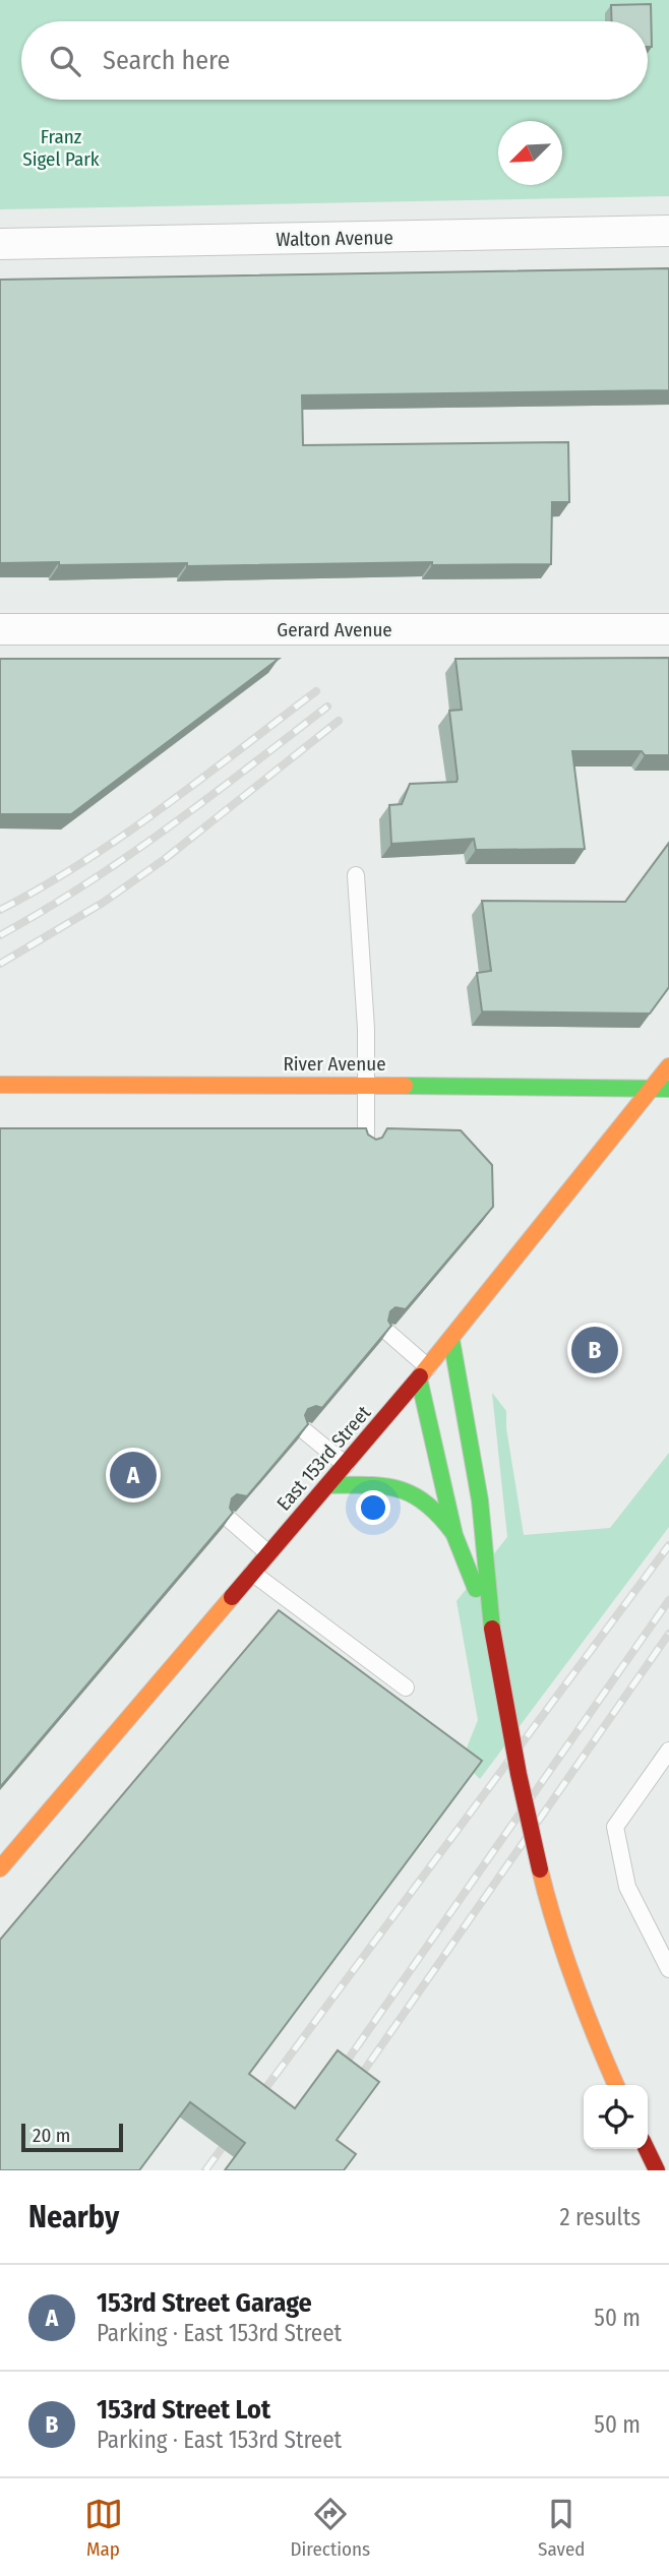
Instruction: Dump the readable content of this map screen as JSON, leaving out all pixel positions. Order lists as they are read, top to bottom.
{
  "streets": {
    "main road": ["River Avenue", "East 153rd Street"],
    "street": ["Walton Avenue", "Gerard Avenue"]
  },
  "crossings": [
    ["River Avenue", "East 153rd Street"]
  ],
  "parks": ["Franz Sigel Park"],
  "scale_bar": "20 m",
  "north": "bottom left",
  "page": {
    "search": "Search here",
    "pins": ["B", "A"],
    "scale": "20 m",
    "heading": ["Nearby", "2 results"],
    "list": [
      {
        "mark": "A",
        "name": "153rd Street Garage",
        "note": "Parking · East 153rd Street",
        "value": "50 m"
      },
      {
        "mark": "B",
        "name": "153rd Street Lot",
        "note": "Parking · East 153rd Street",
        "value": "50 m"
      }
    ],
    "nav": ["Map", "Directions", "Saved"]
  }
}
